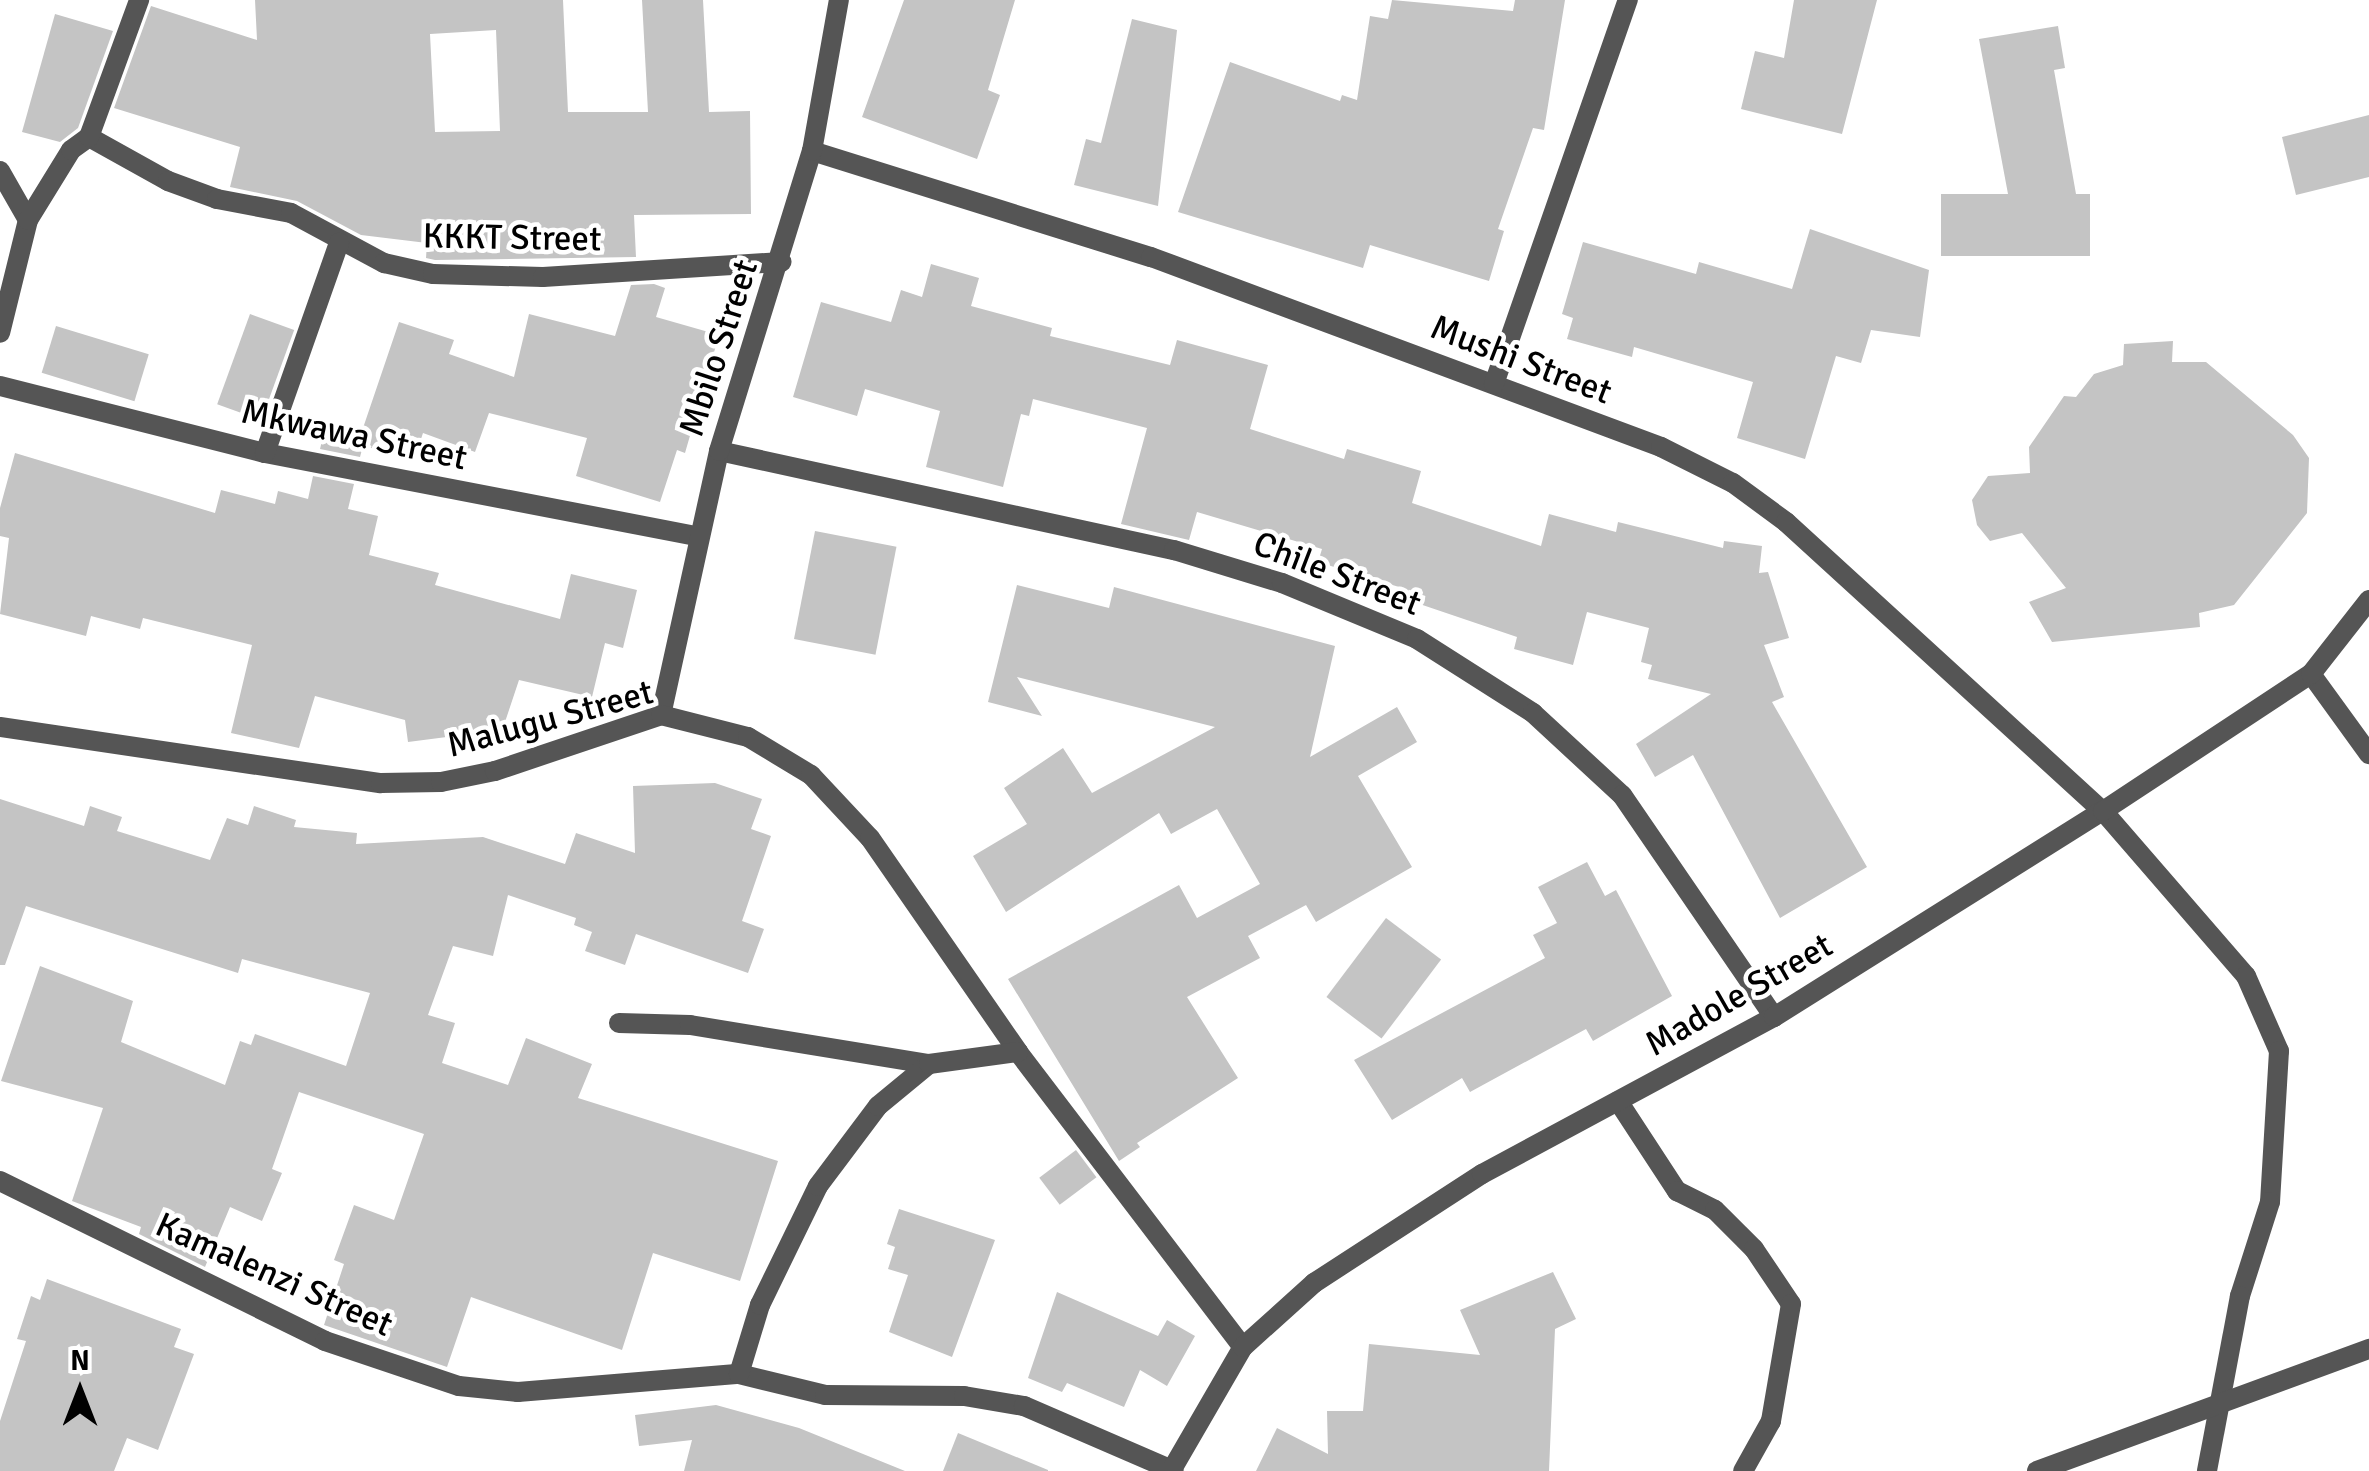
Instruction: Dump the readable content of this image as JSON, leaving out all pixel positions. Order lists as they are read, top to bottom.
{
  "streets": {
    "street": [
      "KKKT Street",
      "Mbilo Street",
      "Mushi Street",
      "Mkwawa Street",
      "Chile Street",
      "Malugu Street",
      "Madole Street",
      "Kamalenzi Street"
    ]
  },
  "crossings": [
    ["KKKT Street", "Mbilo Street"],
    ["Mbilo Street", "Mushi Street"],
    ["Mbilo Street", "Mkwawa Street"],
    ["Mbilo Street", "Chile Street"],
    ["Mbilo Street", "Malugu Street"],
    ["Mushi Street", "Madole Street"],
    ["Chile Street", "Madole Street"],
    ["Malugu Street", "Madole Street"],
    ["Madole Street", "Kamalenzi Street"]
  ],
  "north": "top"
}
